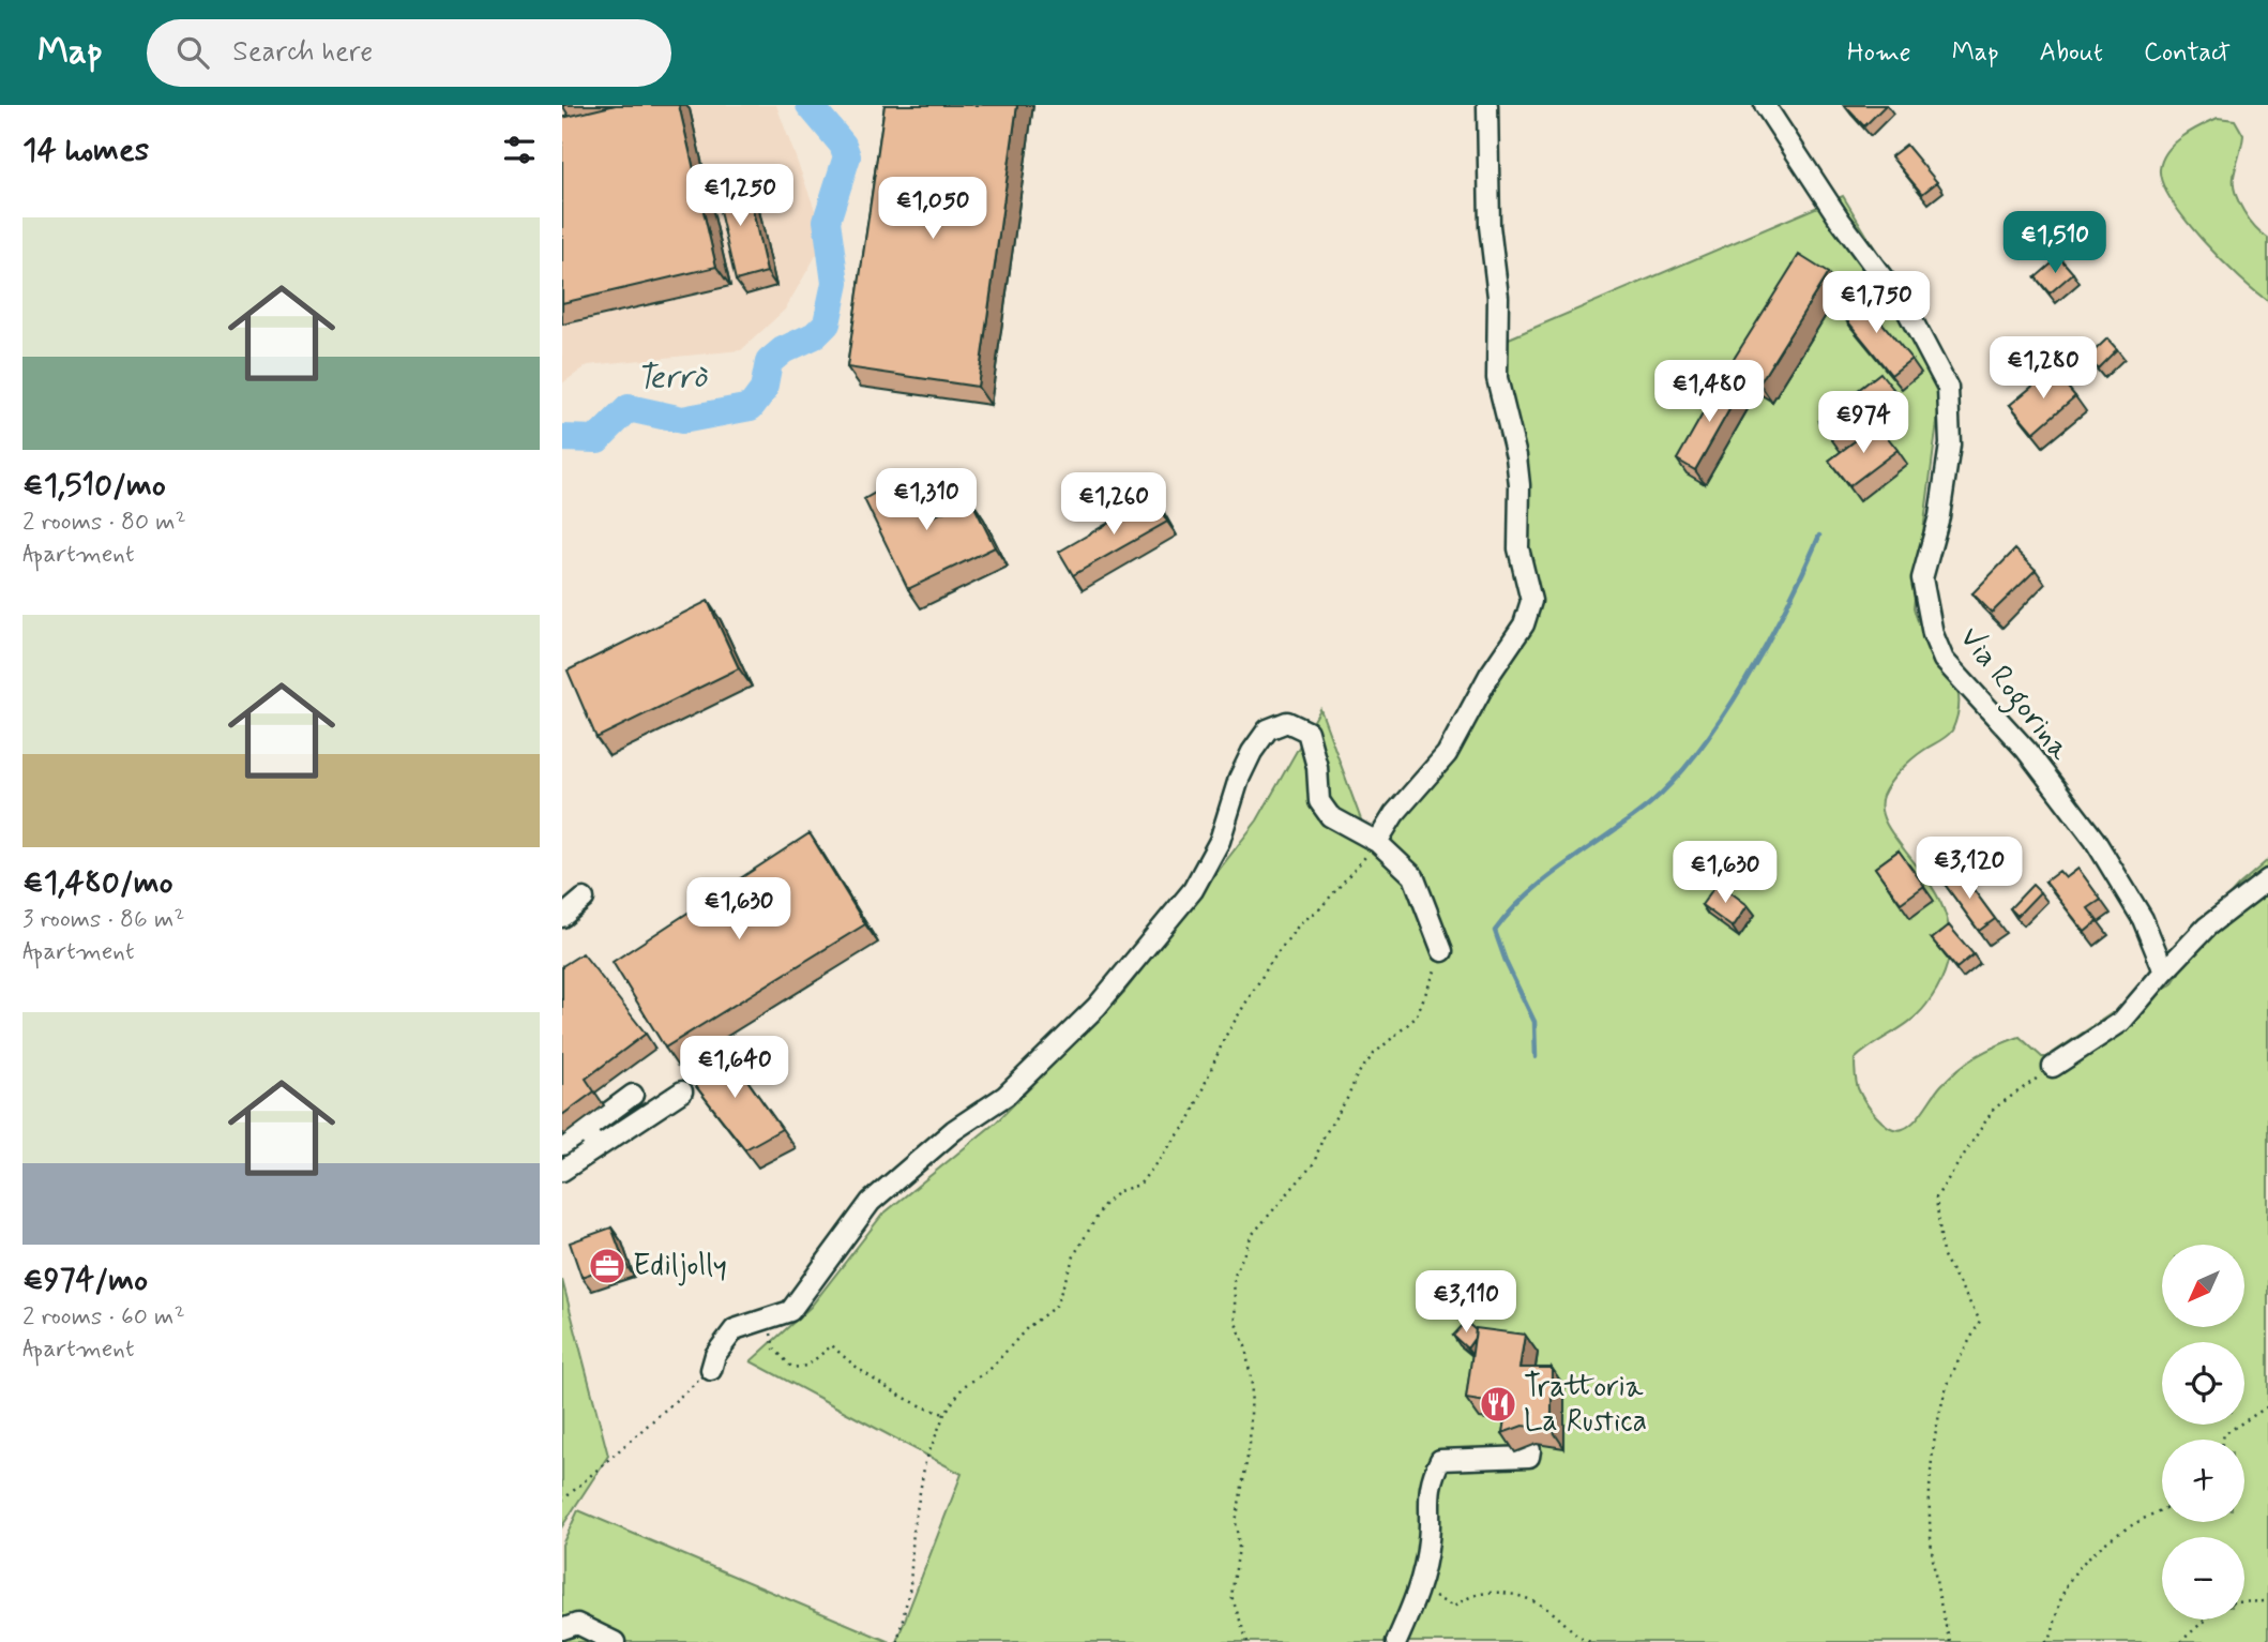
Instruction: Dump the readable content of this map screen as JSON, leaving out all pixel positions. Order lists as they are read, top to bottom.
{
  "streets": {
    "street": ["Via Rogorina"]
  },
  "water": ["Terrò"],
  "places": {
    "office": ["Ediljolly"],
    "restaurant": ["Trattoria La Rustica"]
  },
  "north": "bottom left",
  "page": {
    "header": "Map",
    "search": "Search here",
    "nav": [
      "Home",
      "Map",
      "About",
      "Contact"
    ],
    "heading": "14 homes",
    "price": [
      "€1,250",
      "€1,050",
      "€1,510",
      "€1,750",
      "€1,280",
      "€1,480",
      "€974",
      "€1,310",
      "€1,260",
      "€3,120",
      "€1,630",
      "€1,630",
      "€1,640",
      "€3,110"
    ],
    "list": [
      {
        "name": "€1,510/mo",
        "note": "2 rooms · 80 m² · Apartment"
      },
      {
        "name": "€1,480/mo",
        "note": "3 rooms · 86 m² · Apartment"
      },
      {
        "name": "€974/mo",
        "note": "2 rooms · 60 m² · Apartment"
      }
    ],
    "map_buttons": ["+", "−"]
  }
}
